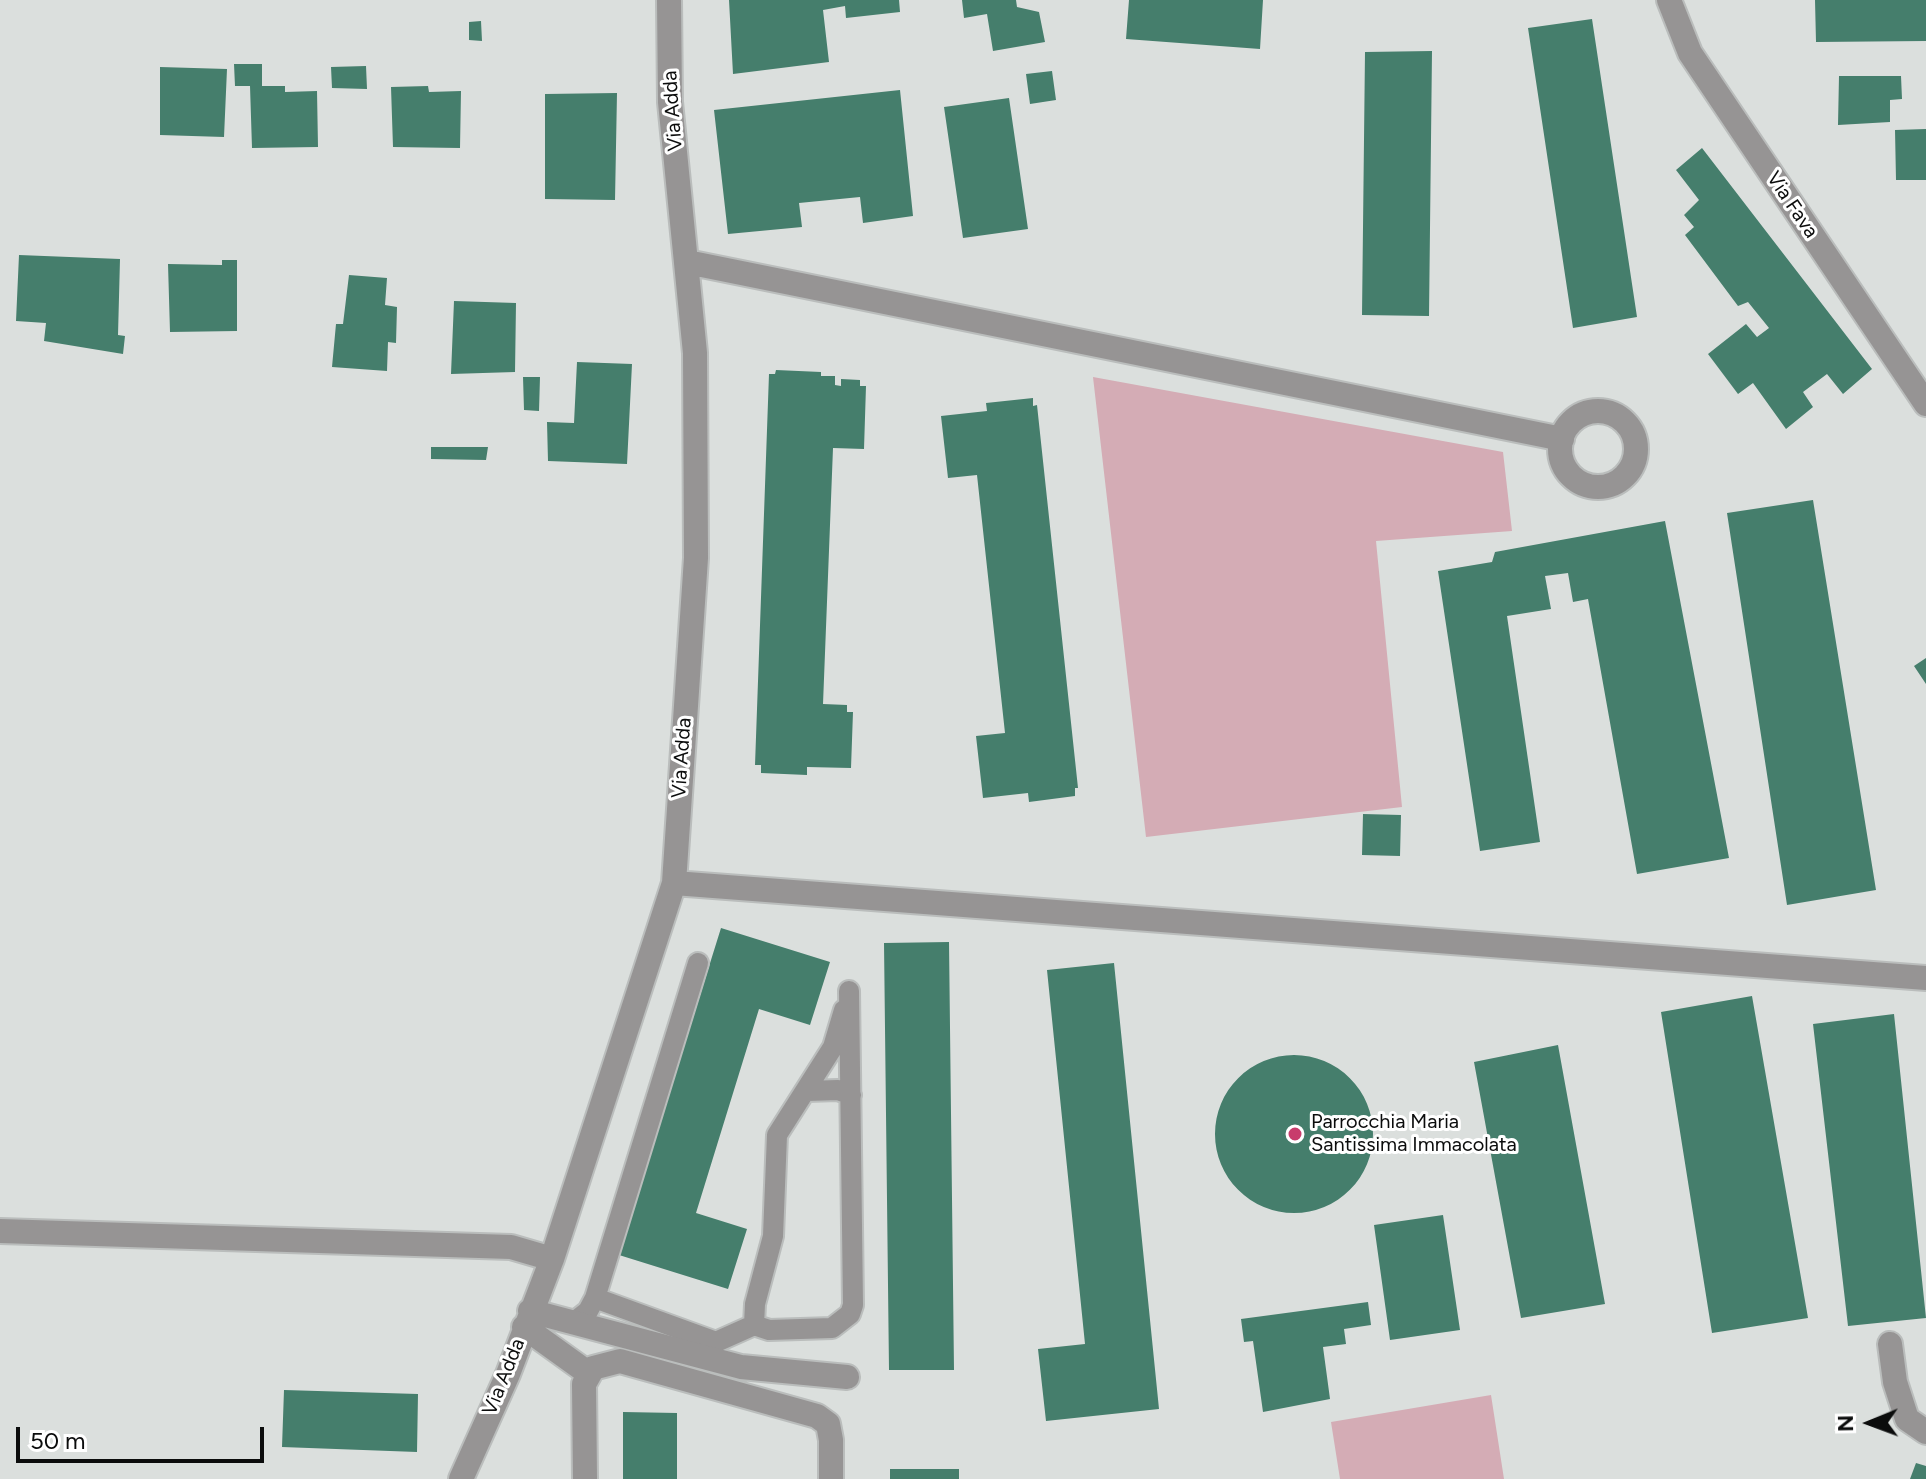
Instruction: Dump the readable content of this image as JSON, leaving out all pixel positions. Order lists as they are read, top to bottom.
{
  "streets": {
    "street": ["Via Adda", "Via Fava"]
  },
  "places": ["Parrocchia Maria Santissima Immacolata"],
  "scale_bar": "50 m",
  "north": "left"
}
